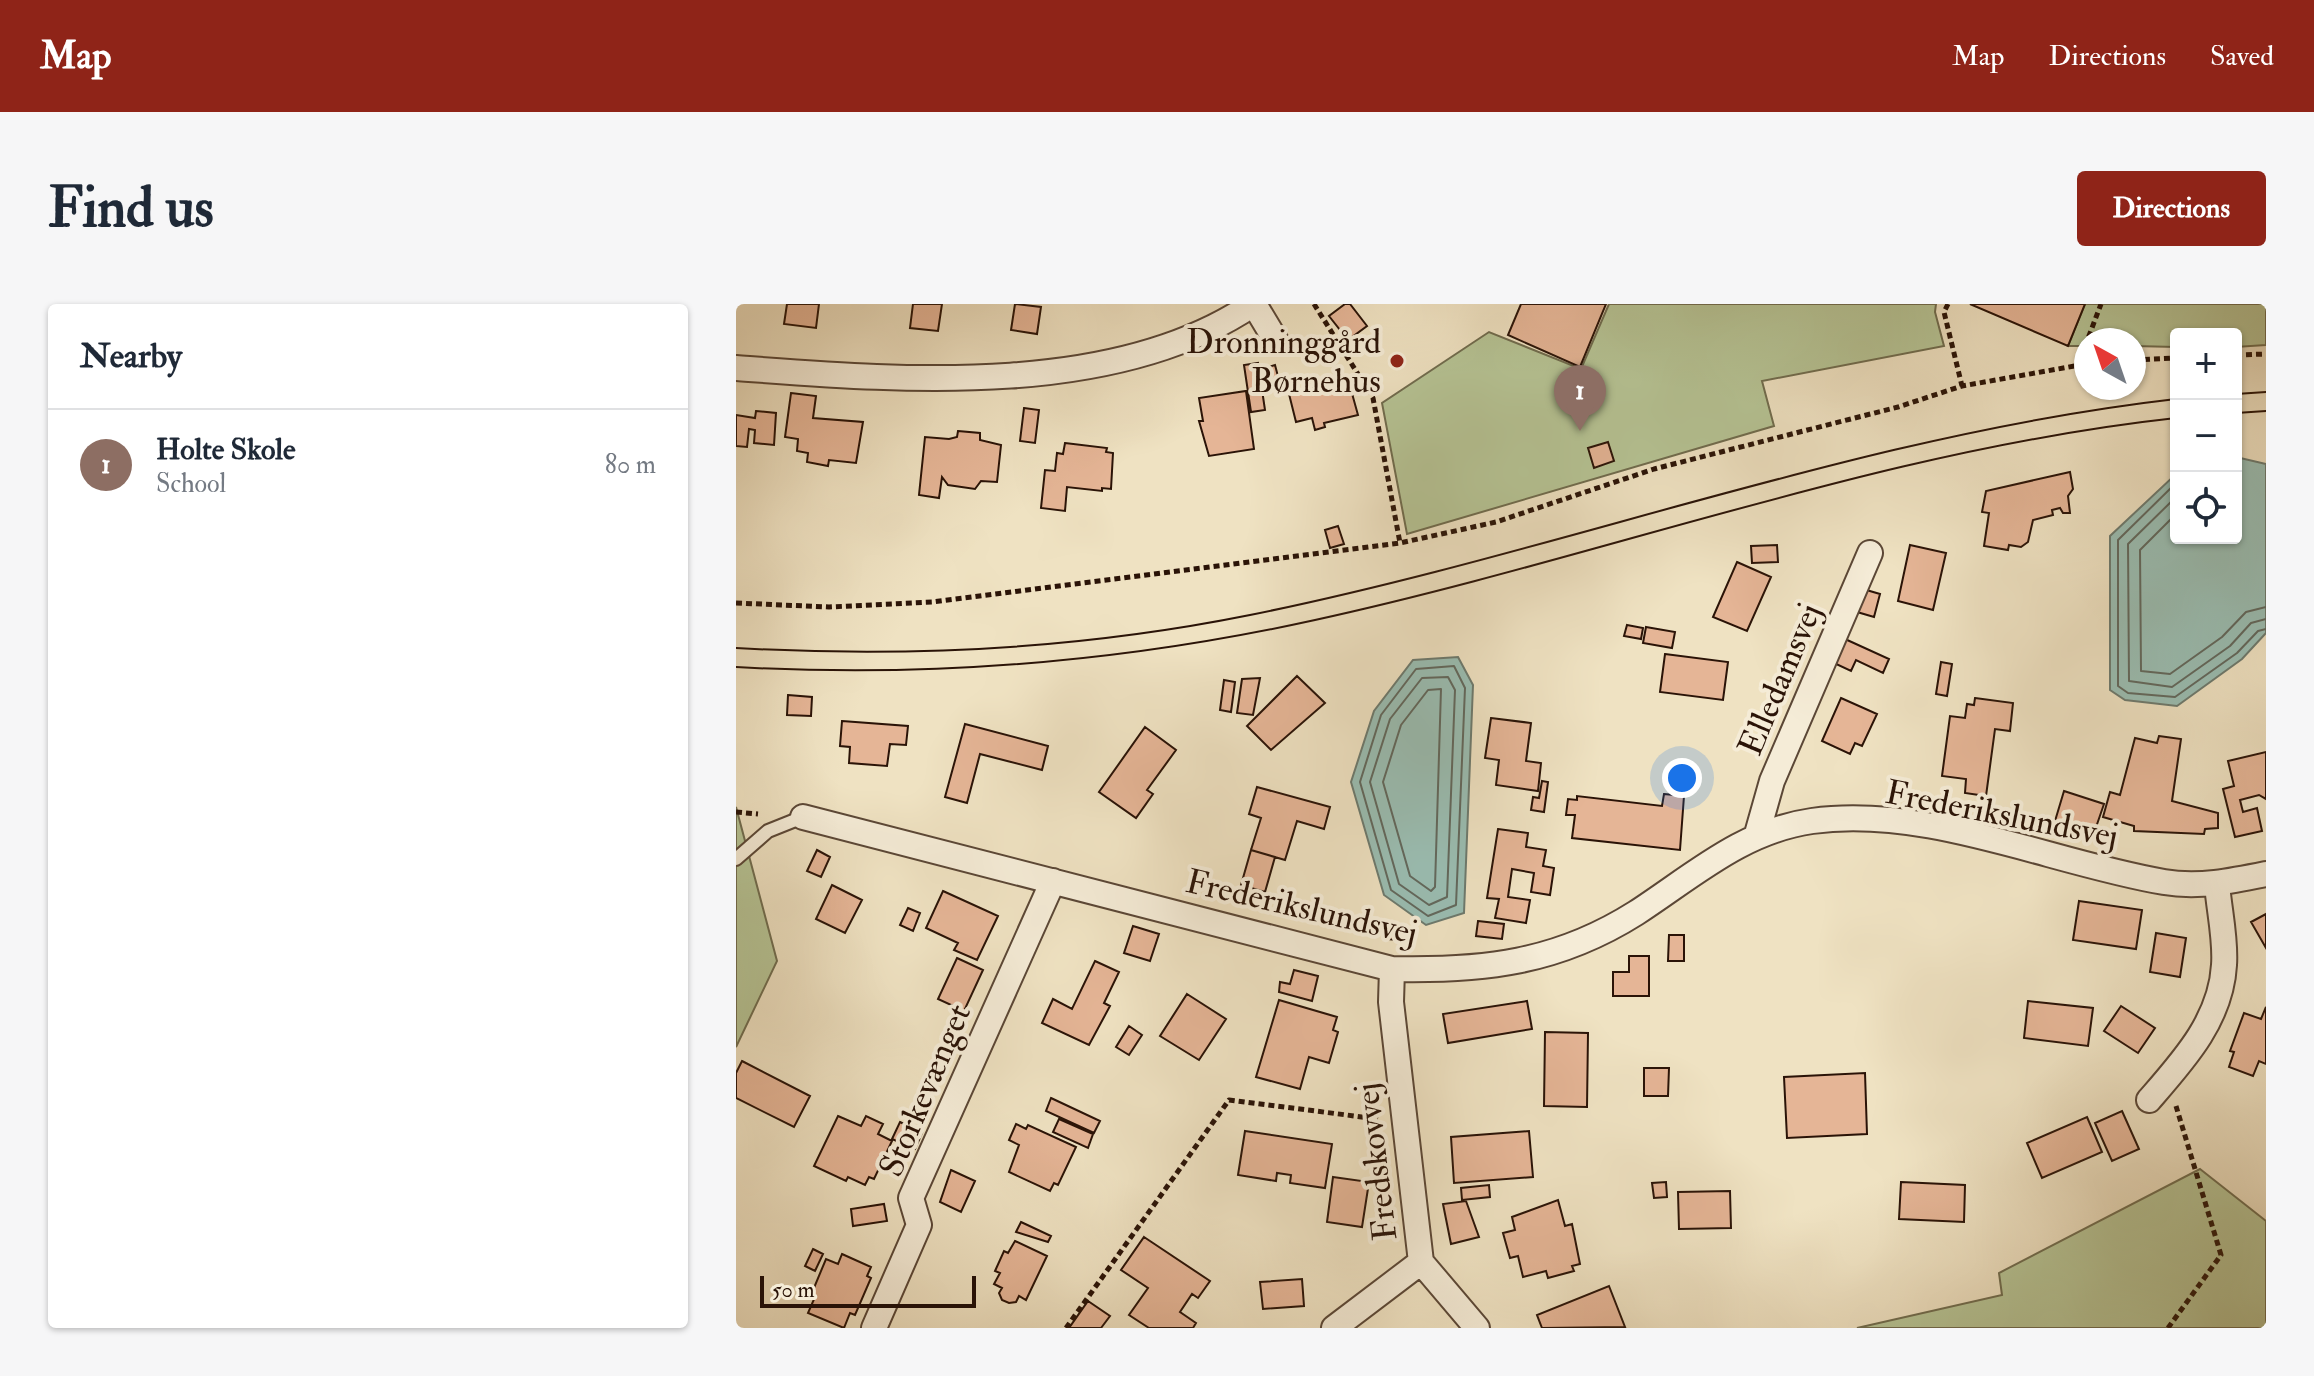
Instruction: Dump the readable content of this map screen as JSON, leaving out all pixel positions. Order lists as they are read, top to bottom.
{
  "streets": {
    "street": [
      "Elledamsvej",
      "Frederikslundsvej",
      "Storkevænget",
      "Fredskovvej"
    ]
  },
  "crossings": [
    ["Elledamsvej", "Frederikslundsvej"],
    ["Frederikslundsvej", "Storkevænget"],
    ["Frederikslundsvej", "Fredskovvej"]
  ],
  "places": ["Dronninggård Børnehus"],
  "scale_bar": "50 m",
  "north": "top left",
  "page": {
    "header": "Map",
    "nav": ["Map", "Directions", "Saved"],
    "buttons": "Directions",
    "title": "Find us",
    "heading": "Nearby",
    "map_buttons": ["+", "−"],
    "pins": "1",
    "list": [
      {
        "mark": "1",
        "name": "Holte Skole",
        "note": "School",
        "value": "80 m"
      }
    ],
    "scale": "50 m"
  }
}
